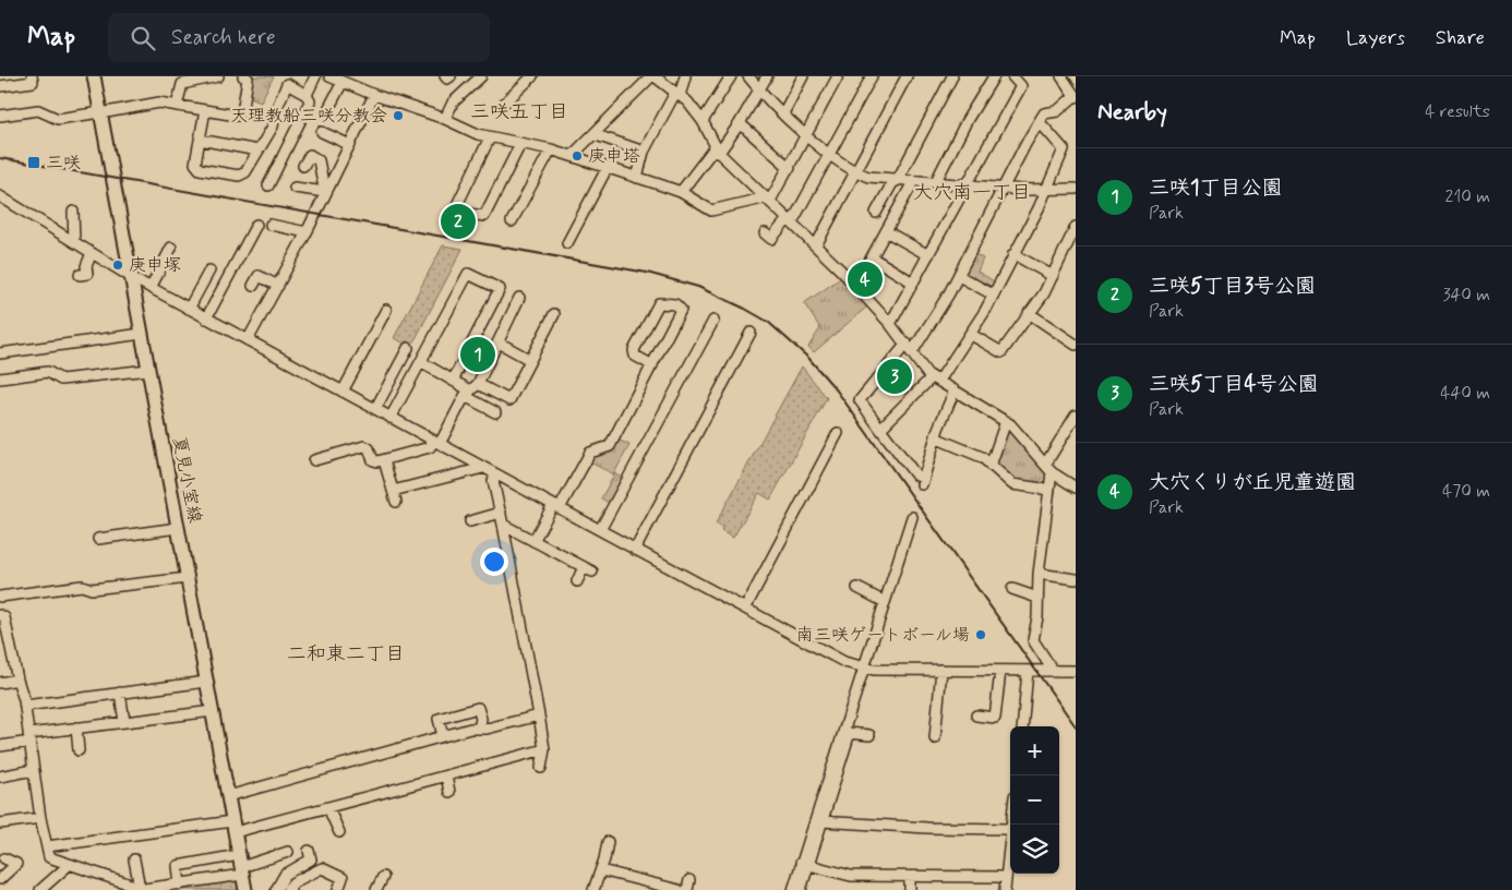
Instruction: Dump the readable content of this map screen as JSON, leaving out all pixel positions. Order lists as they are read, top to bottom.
{
  "streets": {
    "main road": ["夏見小室線"]
  },
  "districts": ["三咲五丁目", "大穴南一丁目", "二和東二丁目"],
  "places": {
    "other": [
      "天理教船三咲分教会",
      "庚申塔",
      "庚申塚",
      "南三咲ゲートボール場"
    ],
    "transit": ["三咲"]
  },
  "page": {
    "header": "Map",
    "search": "Search here",
    "nav": ["Map", "Layers", "Share"],
    "heading": ["Nearby", "4 results"],
    "list": [
      {
        "mark": "1",
        "name": "三咲1丁目公園",
        "note": "Park",
        "value": "210 m"
      },
      {
        "mark": "2",
        "name": "三咲5丁目3号公園",
        "note": "Park",
        "value": "340 m"
      },
      {
        "mark": "3",
        "name": "三咲5丁目4号公園",
        "note": "Park",
        "value": "440 m"
      },
      {
        "mark": "4",
        "name": "大穴くりが丘児童遊園",
        "note": "Park",
        "value": "470 m"
      }
    ],
    "pins": [
      "2",
      "4",
      "1",
      "3"
    ],
    "map_buttons": ["+", "−"]
  }
}
